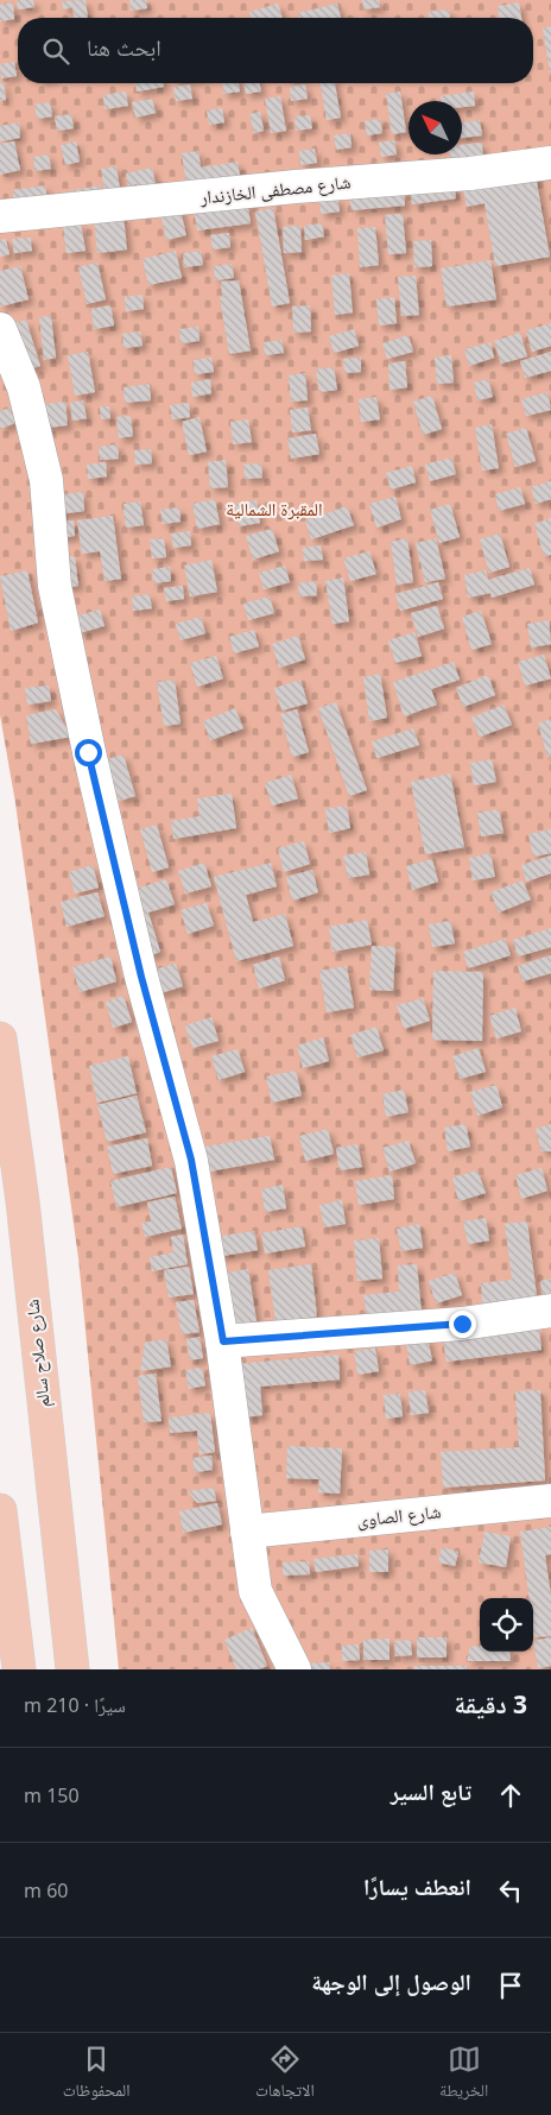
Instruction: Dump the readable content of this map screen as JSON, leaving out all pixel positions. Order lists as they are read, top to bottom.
{
  "streets": {
    "highway": ["شارع صلاح سالم"],
    "street": ["شارع مصطفى الخازندار", "شارع الصاوى"]
  },
  "parks": ["المقبرة الشمالية"],
  "north": "top left",
  "page": {
    "search": "ابحث هنا",
    "heading": ["3 دقيقة", "سيرًا · 210 m"],
    "list": [
      ["تابع السير", "150 m"],
      ["انعطف يسارًا", "60 m"],
      "الوصول إلى الوجهة"
    ],
    "nav": ["الخريطة", "الاتجاهات", "المحفوظات"]
  }
}
